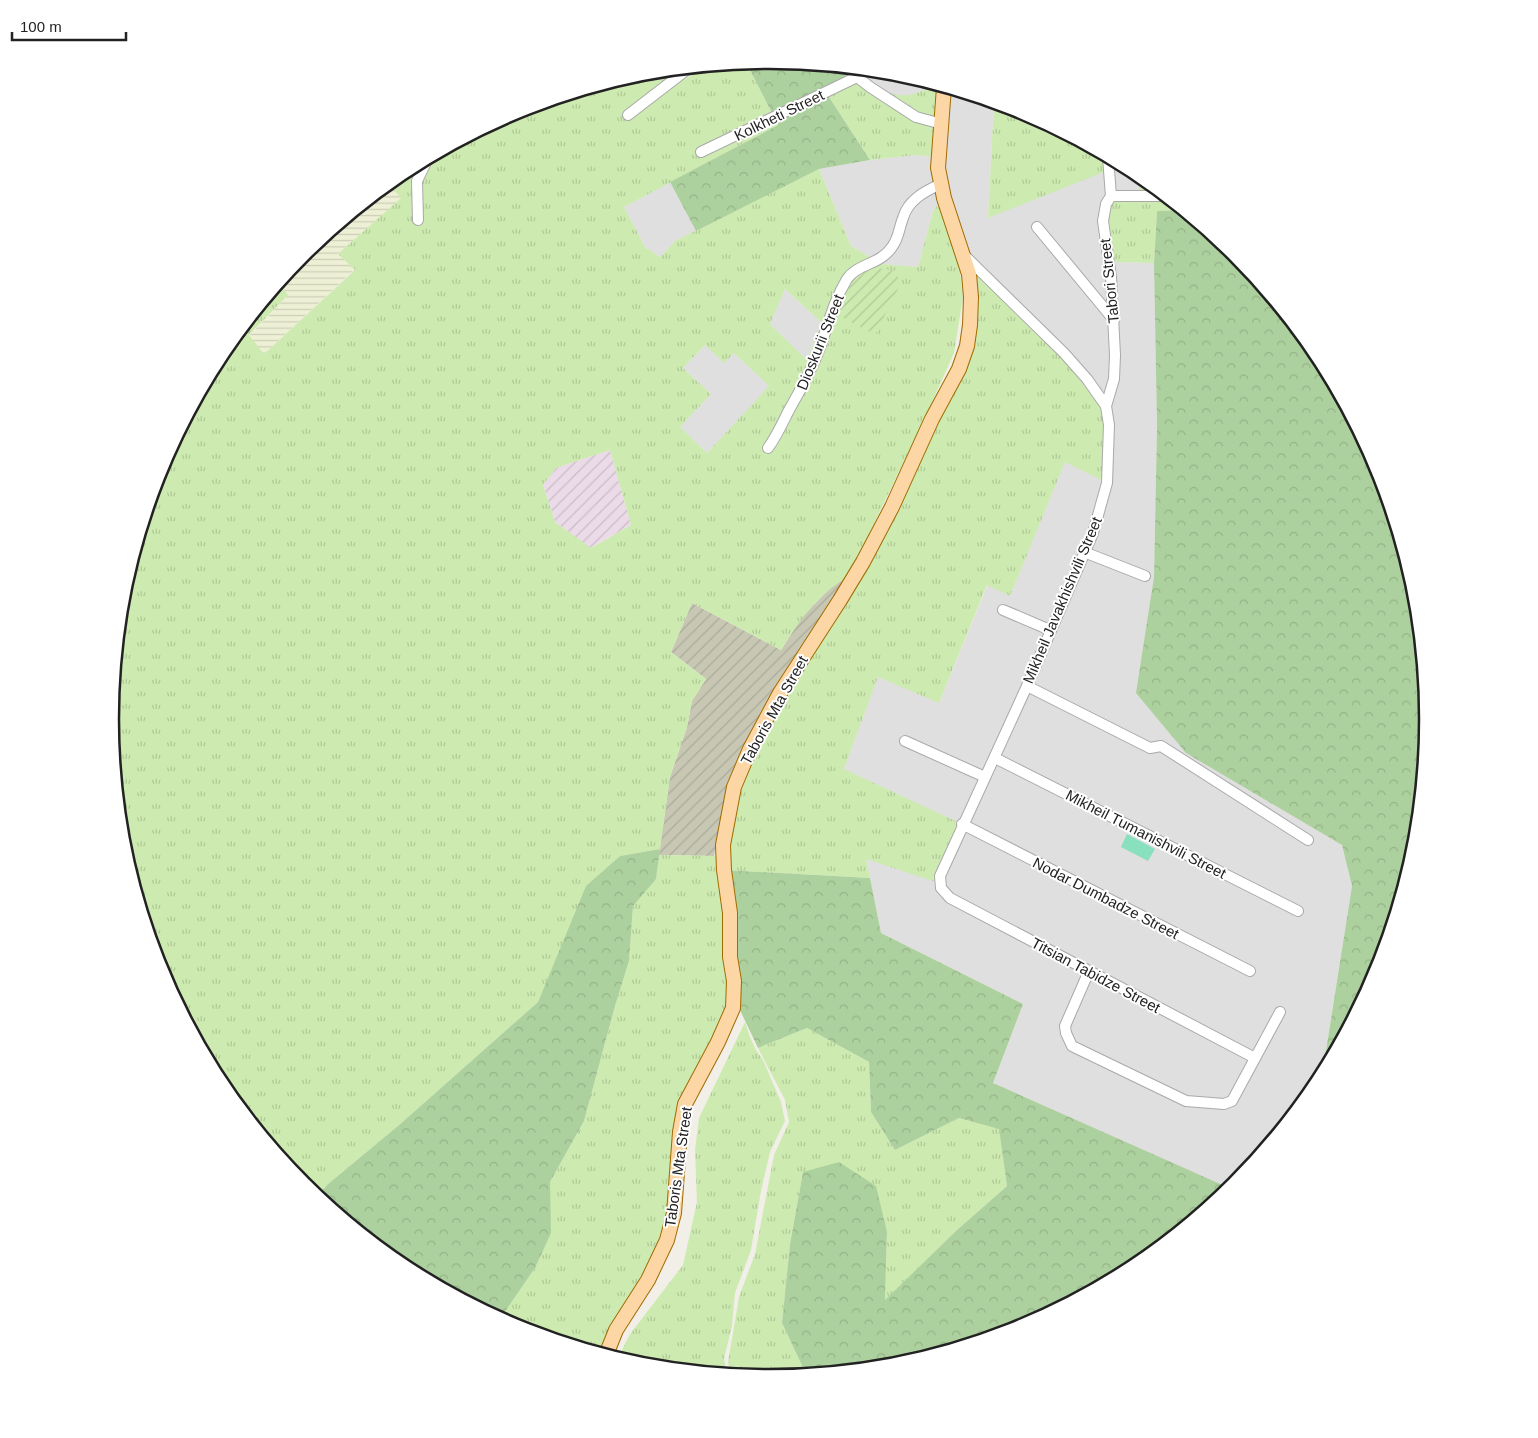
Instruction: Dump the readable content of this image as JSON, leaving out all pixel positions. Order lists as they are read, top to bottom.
{
  "streets": {
    "main road": ["Mikheil Javakhishvili Street", "Taboris Mta Street"],
    "street": [
      "Kolkheti Street",
      "Tabori Street",
      "Dioskurii Street",
      "Mikheil Tumanishvili Street",
      "Nodar Dumbadze Street",
      "Titsian Tabidze Street"
    ]
  },
  "crossings": [
    ["Tabori Street", "Mikheil Javakhishvili Street"],
    ["Dioskurii Street", "Mikheil Javakhishvili Street"],
    ["Mikheil Javakhishvili Street", "Taboris Mta Street"],
    ["Mikheil Javakhishvili Street", "Mikheil Tumanishvili Street"],
    ["Mikheil Javakhishvili Street", "Nodar Dumbadze Street"],
    ["Mikheil Javakhishvili Street", "Titsian Tabidze Street"]
  ],
  "scale_bar": "100 m"
}
